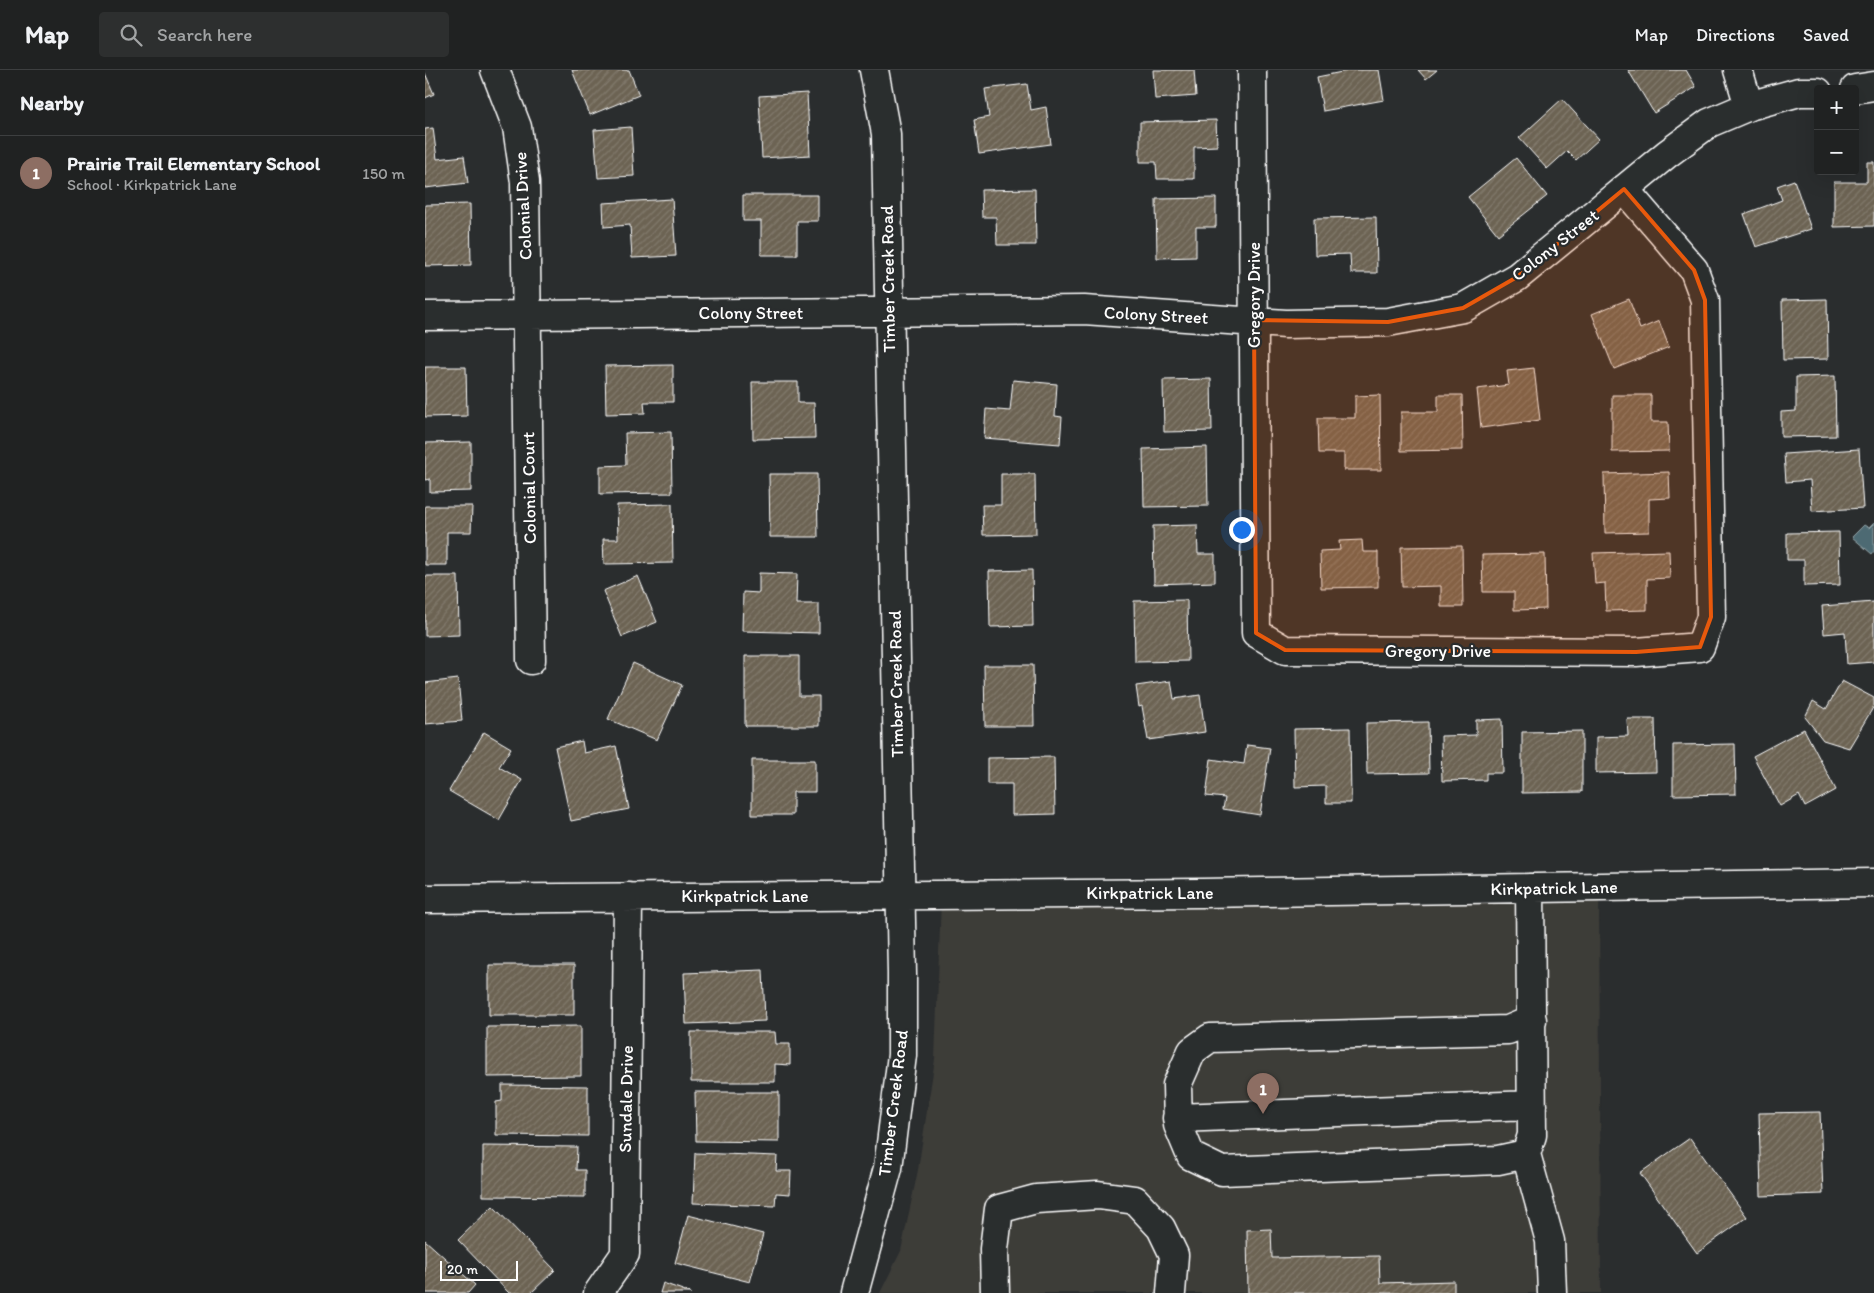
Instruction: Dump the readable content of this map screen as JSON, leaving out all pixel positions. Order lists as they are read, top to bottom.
{
  "streets": {
    "street": [
      "Colonial Drive",
      "Colony Street",
      "Timber Creek Road",
      "Gregory Drive",
      "Colonial Court",
      "Kirkpatrick Lane",
      "Sundale Drive"
    ]
  },
  "crossings": [
    ["Colonial Drive", "Colony Street"],
    ["Colonial Drive", "Colonial Court"],
    ["Colony Street", "Timber Creek Road"],
    ["Colony Street", "Gregory Drive"],
    ["Colony Street", "Colonial Court"],
    ["Timber Creek Road", "Kirkpatrick Lane"],
    ["Kirkpatrick Lane", "Sundale Drive"]
  ],
  "scale_bar": "20 m",
  "page": {
    "header": "Map",
    "search": "Search here",
    "nav": ["Map", "Directions", "Saved"],
    "heading": "Nearby",
    "map_buttons": ["+", "−"],
    "list": [
      {
        "mark": "1",
        "name": "Prairie Trail Elementary School",
        "note": "School · Kirkpatrick Lane",
        "value": "150 m"
      }
    ],
    "pins": "1",
    "scale": "20 m"
  }
}
